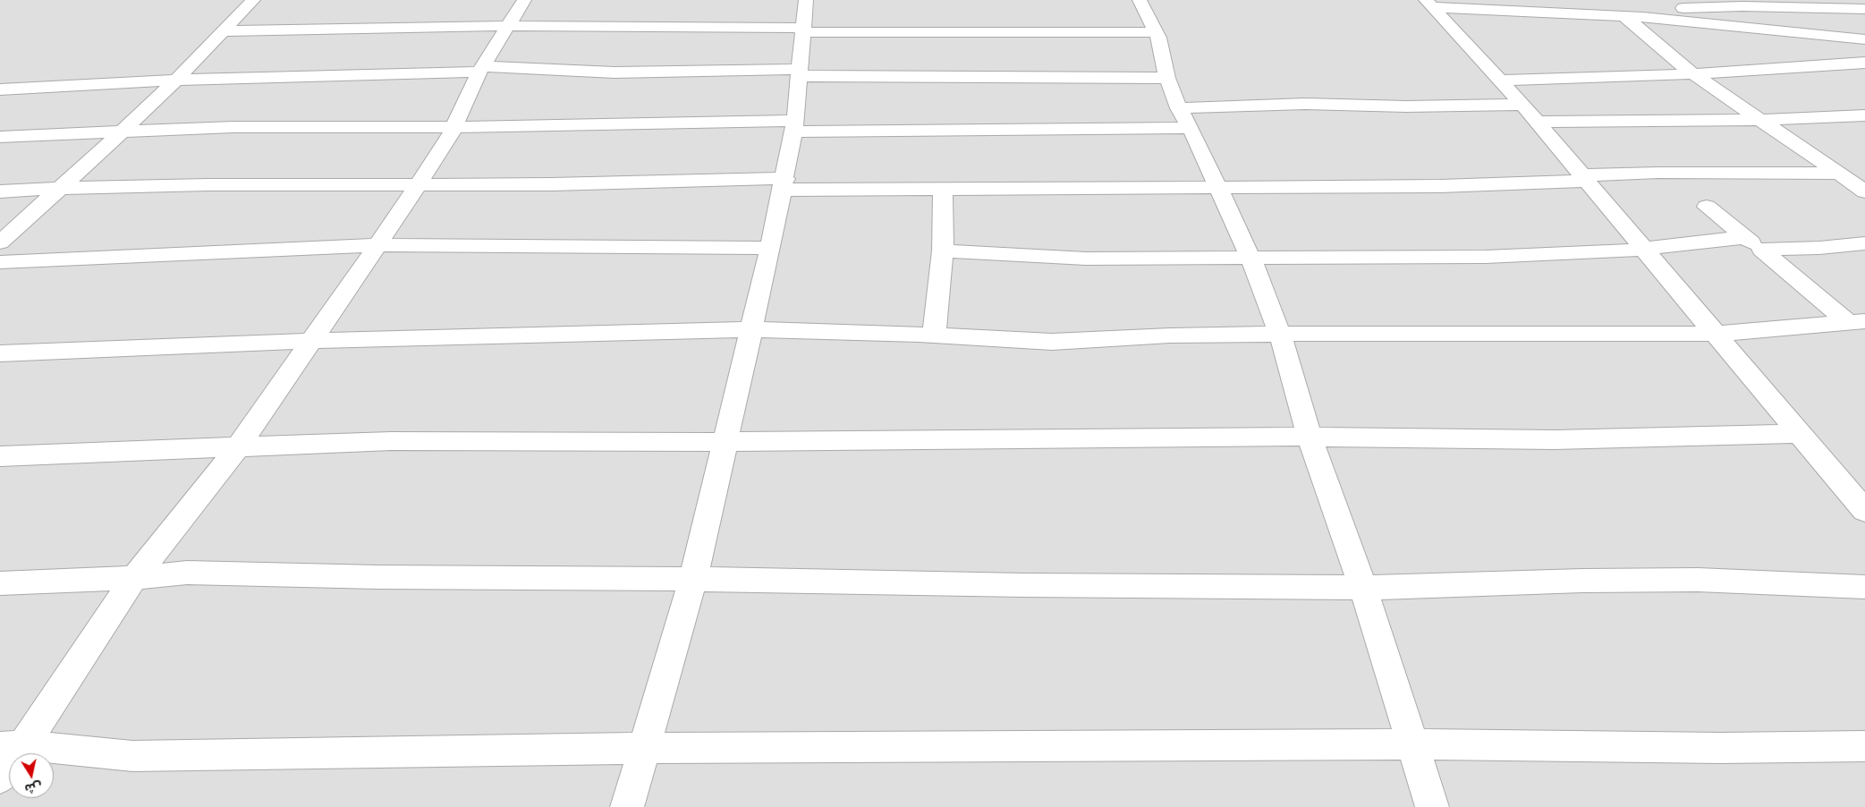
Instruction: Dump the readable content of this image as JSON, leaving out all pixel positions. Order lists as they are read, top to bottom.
{
  "north": "bottom"
}
